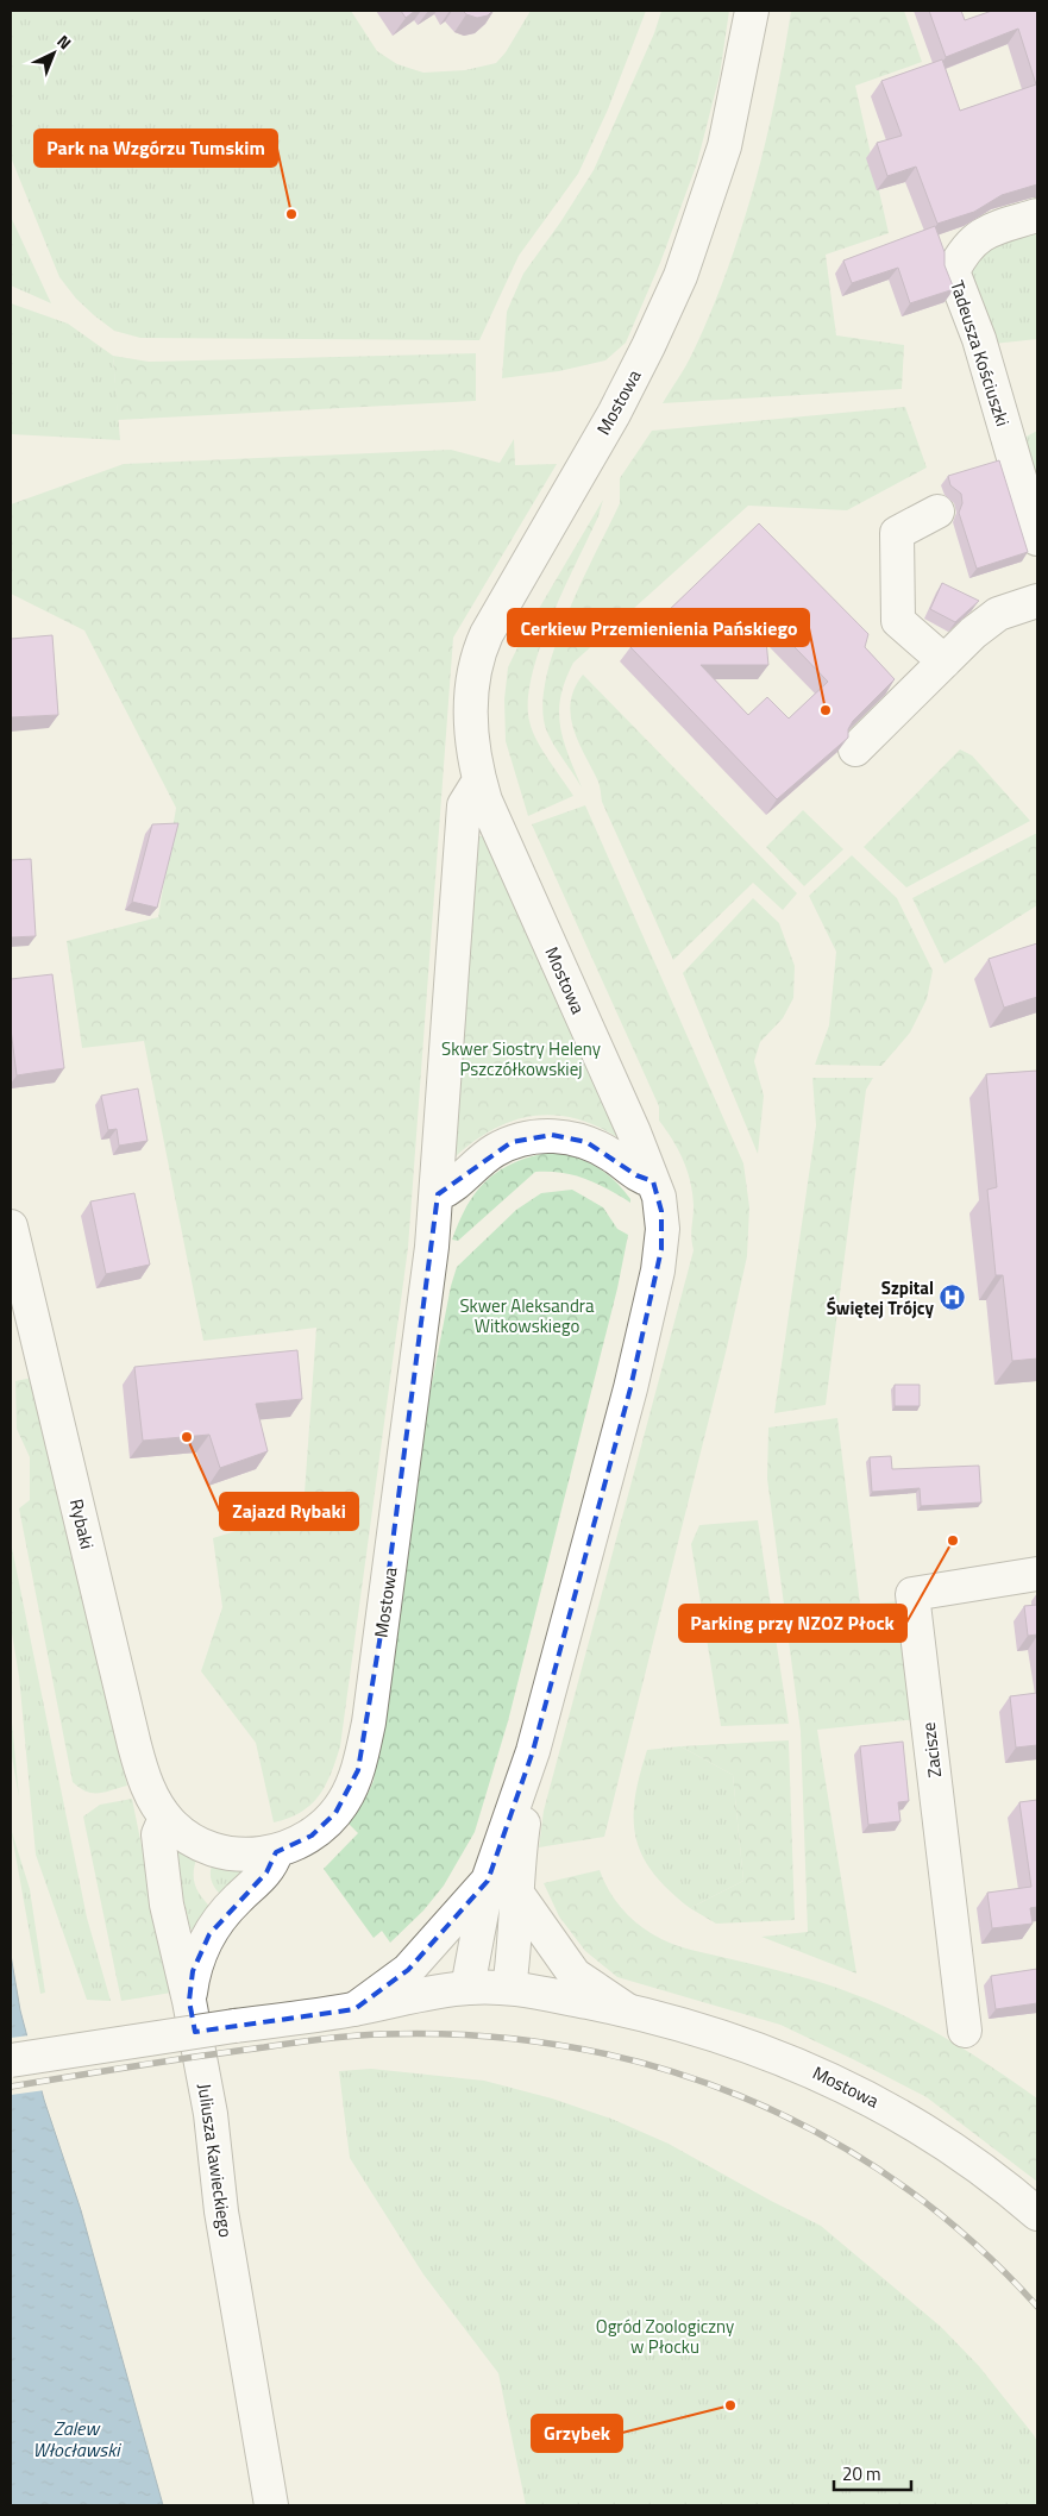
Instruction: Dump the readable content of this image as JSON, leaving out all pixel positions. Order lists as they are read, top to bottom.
{
  "streets": {
    "street": [
      "Tadeusza Kościuszki",
      "Mostowa",
      "Rybaki",
      "Zacisze",
      "Juliusza Kawieckiego"
    ]
  },
  "crossings": [
    ["Mostowa", "Rybaki"],
    ["Mostowa", "Juliusza Kawieckiego"],
    ["Rybaki", "Juliusza Kawieckiego"]
  ],
  "water": ["Zalew Włocławski"],
  "parks": ["Skwer Siostry Heleny Pszczółkowskiej", "Skwer Aleksandra Witkowskiego", "Ogród Zoologiczny w Płocku"],
  "places": {
    "other": [
      "Park na Wzgórzu Tumskim",
      "Cerkiew Przemienienia Pańskiego",
      "Zajazd Rybaki",
      "Parking przy NZOZ Płock",
      "Grzybek"
    ],
    "hospital": ["Szpital Świętej Trójcy"]
  },
  "scale_bar": "20 m",
  "north": "top right"
}
